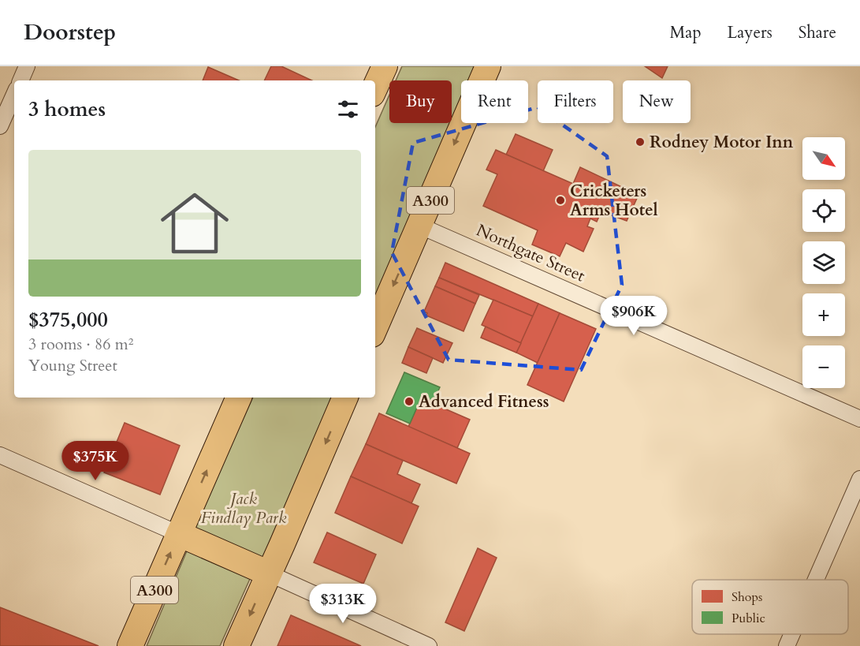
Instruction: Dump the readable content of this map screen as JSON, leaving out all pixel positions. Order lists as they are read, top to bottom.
{
  "streets": {
    "highway": ["A300"],
    "street": ["Northgate Street"]
  },
  "crossings": [
    ["A300", "Northgate Street"]
  ],
  "parks": ["Jack Findlay Park"],
  "places": ["Rodney Motor Inn", "Cricketers Arms Hotel", "Advanced Fitness"],
  "legend": ["Shops", "Public"],
  "north": "bottom right",
  "page": {
    "header": "Doorstep",
    "nav": ["Map", "Layers", "Share"],
    "chip": [
      "Buy",
      "Rent",
      "Filters",
      "New"
    ],
    "heading": "3 homes",
    "map_buttons": ["+", "−"],
    "list": [
      {
        "name": "$375,000",
        "note": "3 rooms · 86 m² · Young Street"
      }
    ],
    "price": ["$906K", "$375K", "$313K"]
  }
}
